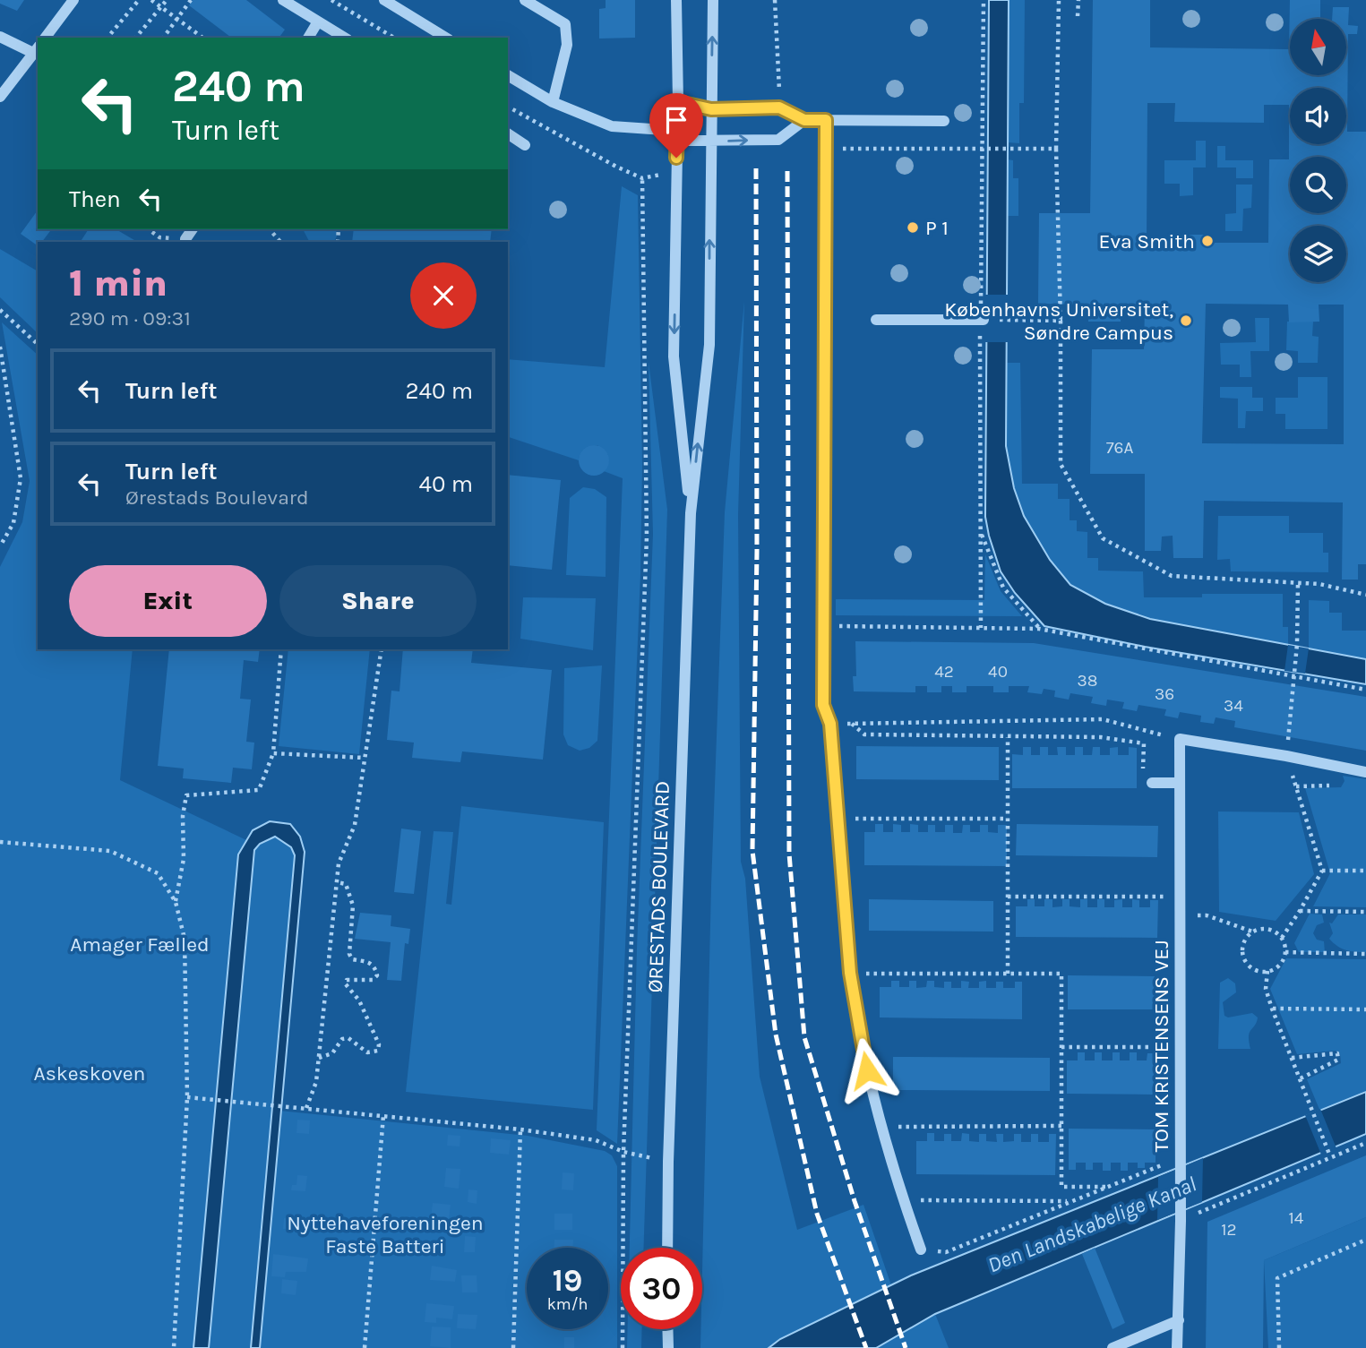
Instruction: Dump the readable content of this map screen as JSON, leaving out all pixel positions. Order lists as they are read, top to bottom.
{
  "streets": {
    "street": ["ØRESTADS BOULEVARD", "TOM KRISTENSENS VEJ"]
  },
  "water": ["Den Landskabelige Kanal"],
  "parks": ["Amager Fælled", "Askeskoven", "Nyttehaveforeningen Faste Batteri"],
  "places": ["P 1", "Eva Smith", "Københavns Universitet, Søndre Campus"],
  "house_numbers": [
    "76A",
    "42",
    "40",
    "38",
    "36",
    "34",
    "14",
    "12"
  ],
  "north": "top",
  "page": {
    "turn": ["240 m", "Turn left"],
    "then": "Then",
    "heading": ["1 min", "290 m · 09:31"],
    "list": [
      {
        "name": "Turn left",
        "value": "240 m"
      },
      {
        "name": "Turn left",
        "note": "Ørestads Boulevard",
        "value": "40 m"
      }
    ],
    "buttons": ["Exit", "Share"],
    "speed": "19 km/h",
    "limit": "30"
  }
}
